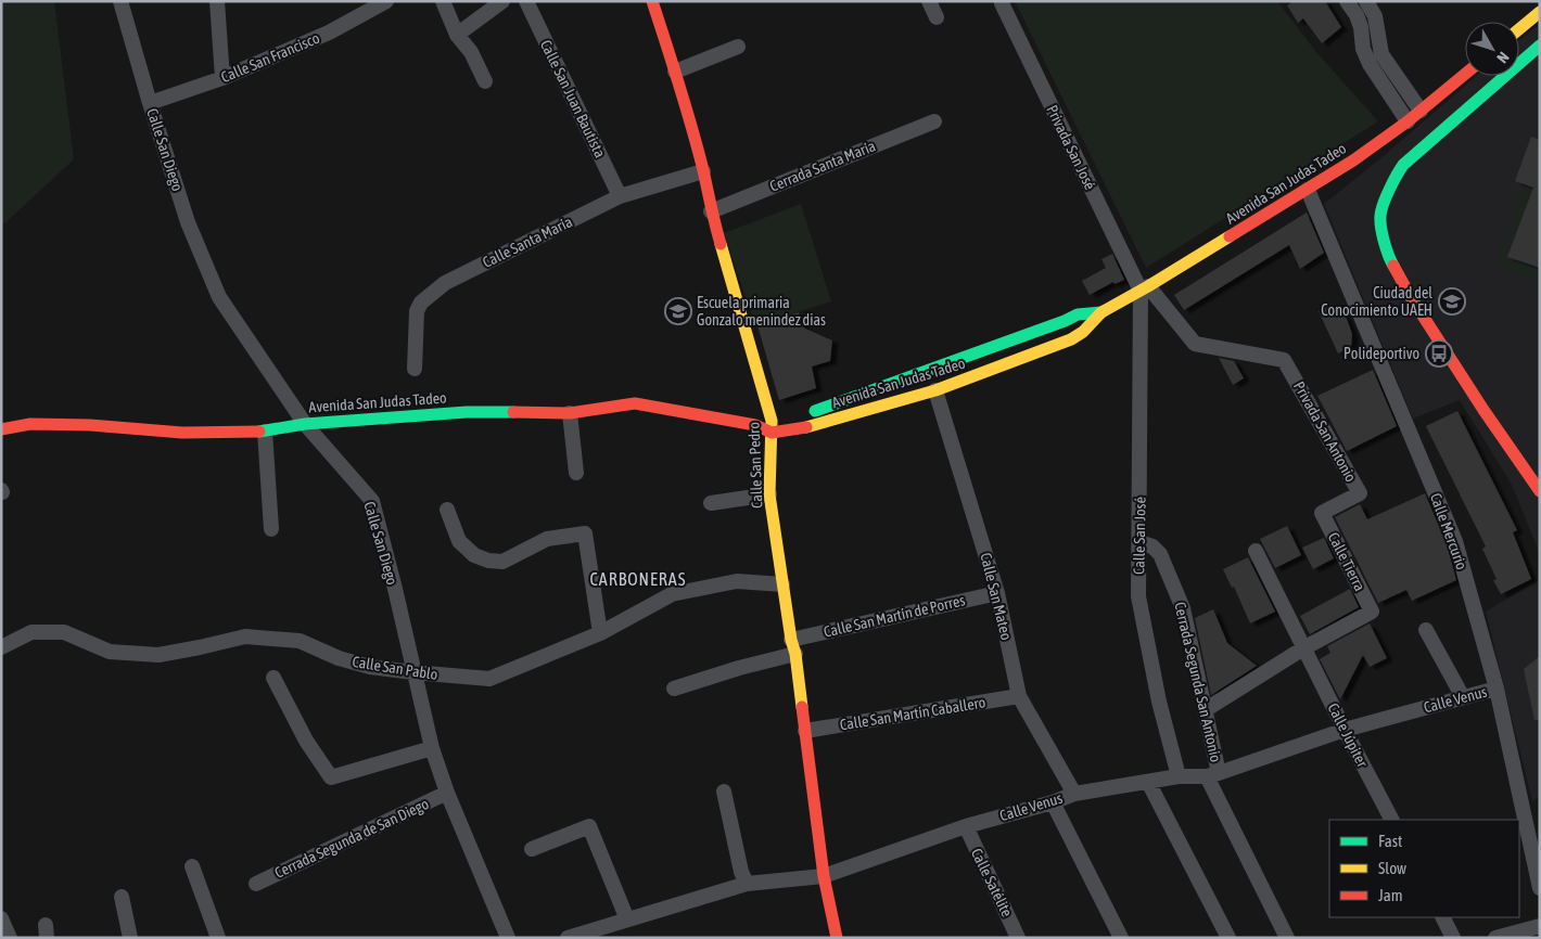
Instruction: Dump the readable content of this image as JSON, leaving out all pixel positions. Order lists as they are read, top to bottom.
{
  "streets": {
    "street": [
      "Calle San Francisco",
      "Calle San Juan Bautista",
      "Privada San José",
      "Calle San Diego",
      "Cerrada Santa María",
      "Avenida San Judas Tadeo",
      "Calle Santa María",
      "Privada San Antonio",
      "Calle San Pedro",
      "Calle Mercurio",
      "Calle San José",
      "Calle Tierra",
      "Calle San Mateo",
      "Calle San Martín de Porres",
      "Calle San Pablo",
      "Cerrada Segunda San Antonio",
      "Calle Venus",
      "Calle San Martín Caballero",
      "Calle Júpiter",
      "Cerrada Segunda de San Diego",
      "Calle Satélite"
    ]
  },
  "crossings": [
    ["Calle San Francisco", "Calle San Diego"],
    ["Calle San Juan Bautista", "Calle Santa María"],
    ["Privada San José", "Avenida San Judas Tadeo"],
    ["Privada San José", "Privada San Antonio"],
    ["Privada San José", "Calle San José"],
    ["Calle San Diego", "Avenida San Judas Tadeo"],
    ["Calle San Diego", "Calle San Pablo"],
    ["Calle San Diego", "Cerrada Segunda de San Diego"],
    ["Cerrada Santa María", "Calle San Pedro"],
    ["Avenida San Judas Tadeo", "Privada San Antonio"],
    ["Avenida San Judas Tadeo", "Calle San Pedro"],
    ["Avenida San Judas Tadeo", "Calle Mercurio"],
    ["Avenida San Judas Tadeo", "Calle San José"],
    ["Avenida San Judas Tadeo", "Calle San Mateo"],
    ["Calle Santa María", "Calle San Pedro"],
    ["Privada San Antonio", "Calle San José"],
    ["Privada San Antonio", "Calle Tierra"],
    ["Calle San Pedro", "Calle San Martín de Porres"],
    ["Calle San Pedro", "Calle San Pablo"],
    ["Calle San Pedro", "Calle Venus"],
    ["Calle San Pedro", "Calle San Martín Caballero"],
    ["Calle Mercurio", "Calle Venus"],
    ["Calle San José", "Cerrada Segunda San Antonio"],
    ["Calle San José", "Calle Venus"],
    ["Calle Tierra", "Calle Júpiter"],
    ["Calle San Mateo", "Calle San Martín de Porres"],
    ["Calle San Mateo", "Calle Venus"],
    ["Calle San Mateo", "Calle San Martín Caballero"],
    ["Cerrada Segunda San Antonio", "Calle Venus"],
    ["Calle Venus", "Calle Júpiter"],
    ["Calle Venus", "Calle Satélite"]
  ],
  "districts": ["CARBONERAS"],
  "places": {
    "school or university": ["Ciudad del Conocimiento UAEH", "Escuela primaria Gonzalo menindez dias"],
    "bus stop": ["Polideportivo"]
  },
  "legend": ["Fast", "Slow", "Jam"],
  "north": "bottom right"
}
